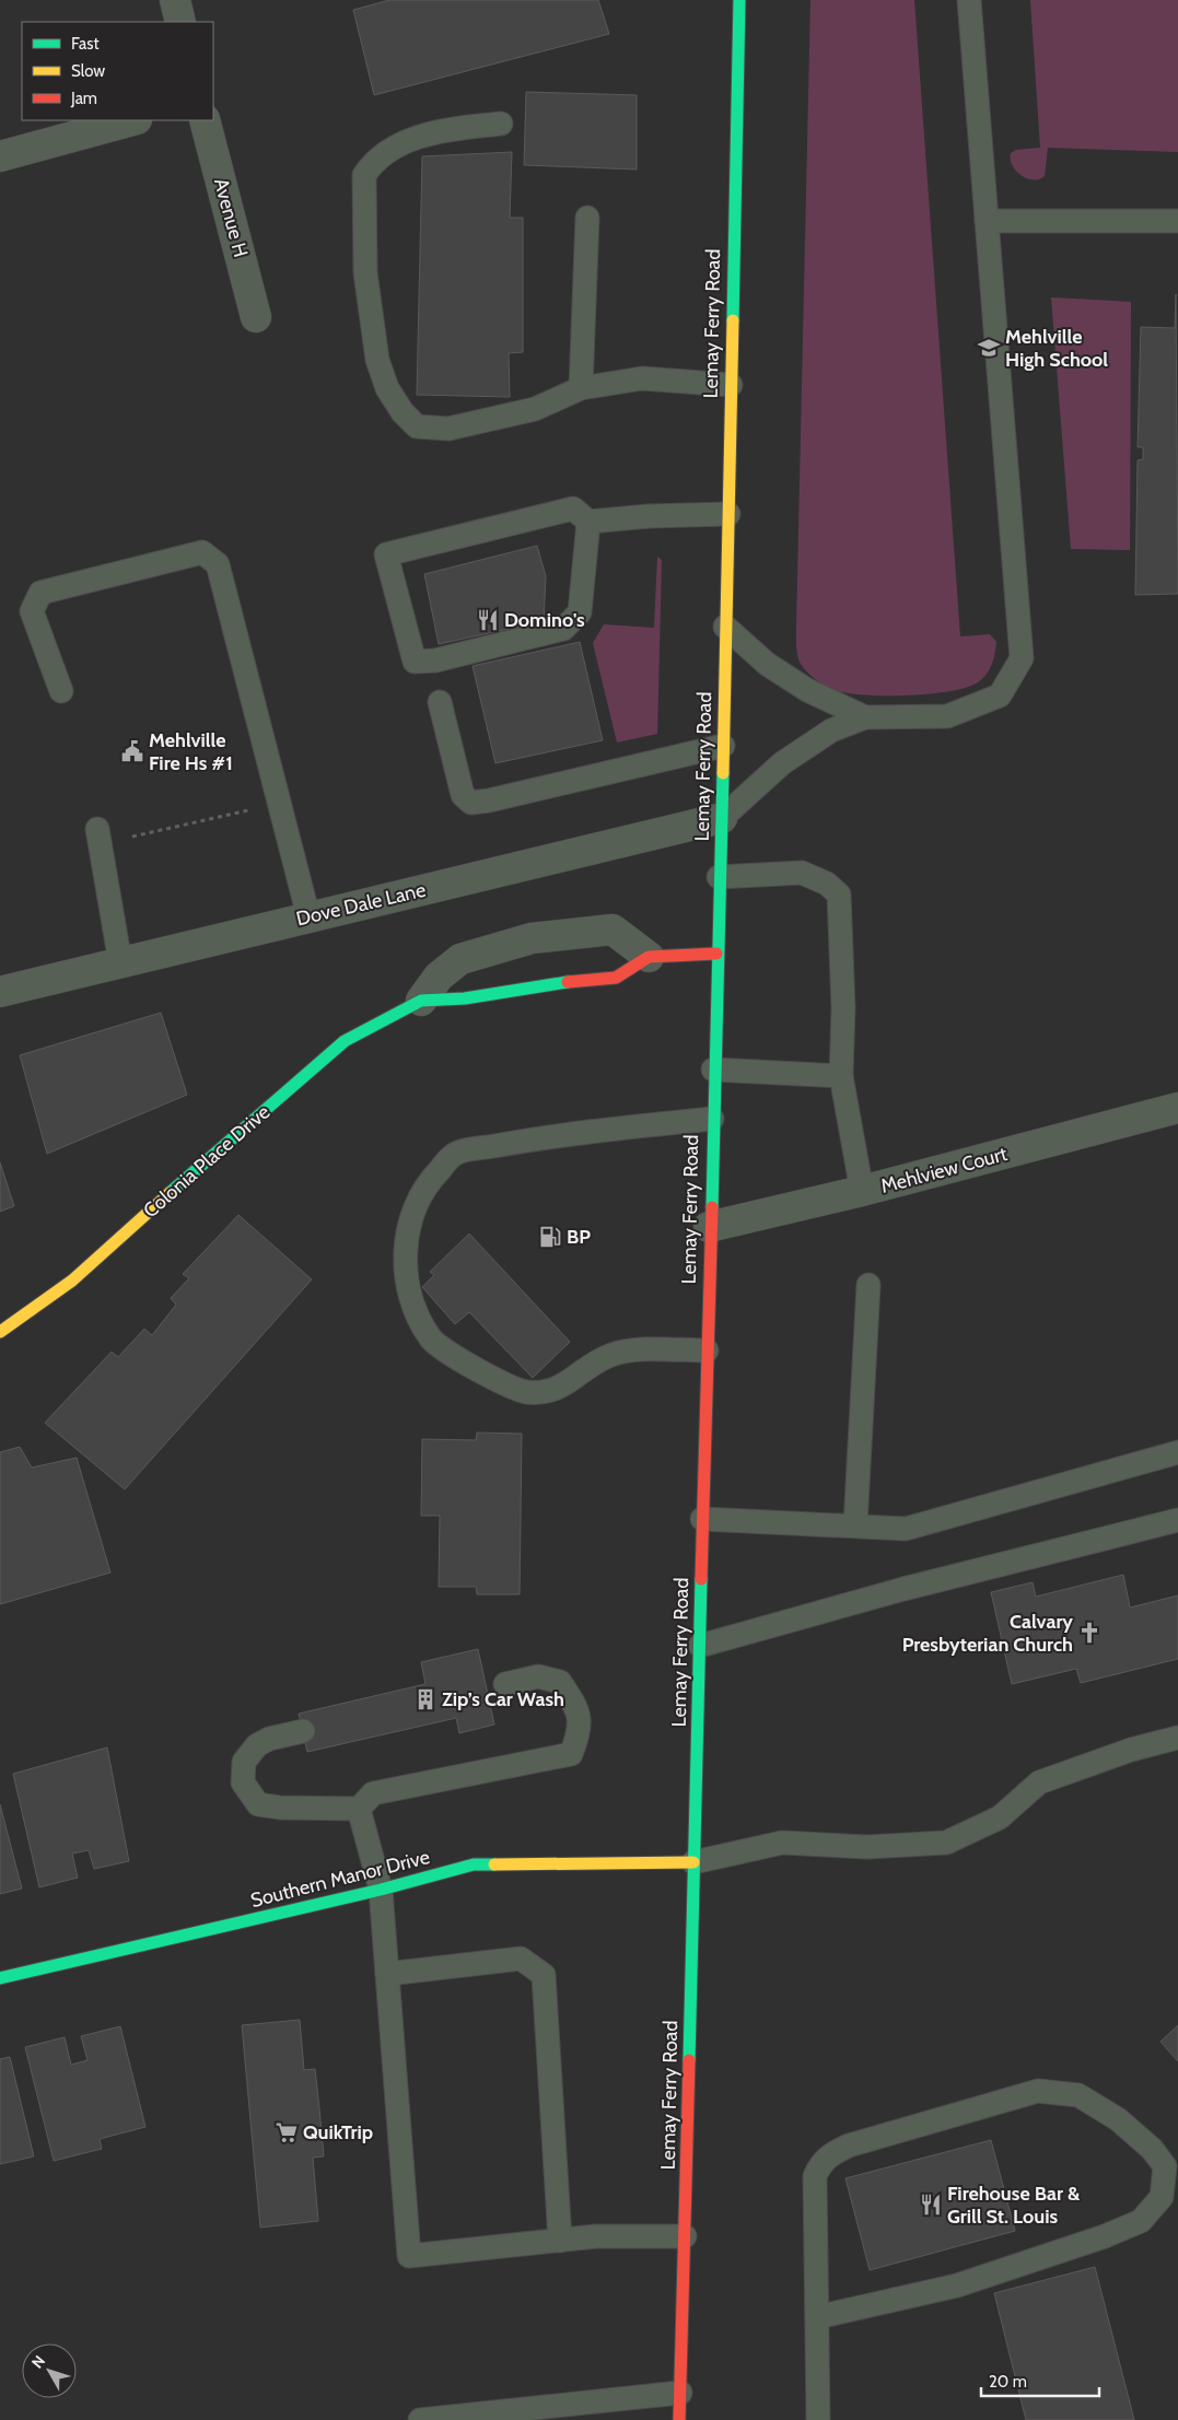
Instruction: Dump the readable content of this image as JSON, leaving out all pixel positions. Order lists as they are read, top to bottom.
{
  "streets": {
    "main road": ["Lemay Ferry Road", "Colonia Place Drive", "Southern Manor Drive"],
    "street": ["Avenue H", "Dove Dale Lane", "Mehlview Court"]
  },
  "crossings": [
    ["Lemay Ferry Road", "Dove Dale Lane"],
    ["Lemay Ferry Road", "Colonia Place Drive"],
    ["Lemay Ferry Road", "Mehlview Court"],
    ["Lemay Ferry Road", "Southern Manor Drive"]
  ],
  "places": {
    "school or university": ["Mehlville High School"],
    "restaurant": ["Domino's", "Firehouse Bar & Grill St. Louis"],
    "public building": ["Mehlville Fire Hs #1"],
    "fuel station": ["BP"],
    "church": ["Calvary Presbyterian Church"],
    "building": ["Zip’s Car Wash"],
    "supermarket": ["QuikTrip"]
  },
  "legend": ["Fast", "Slow", "Jam"],
  "scale_bar": "20 m",
  "north": "top left"
}
